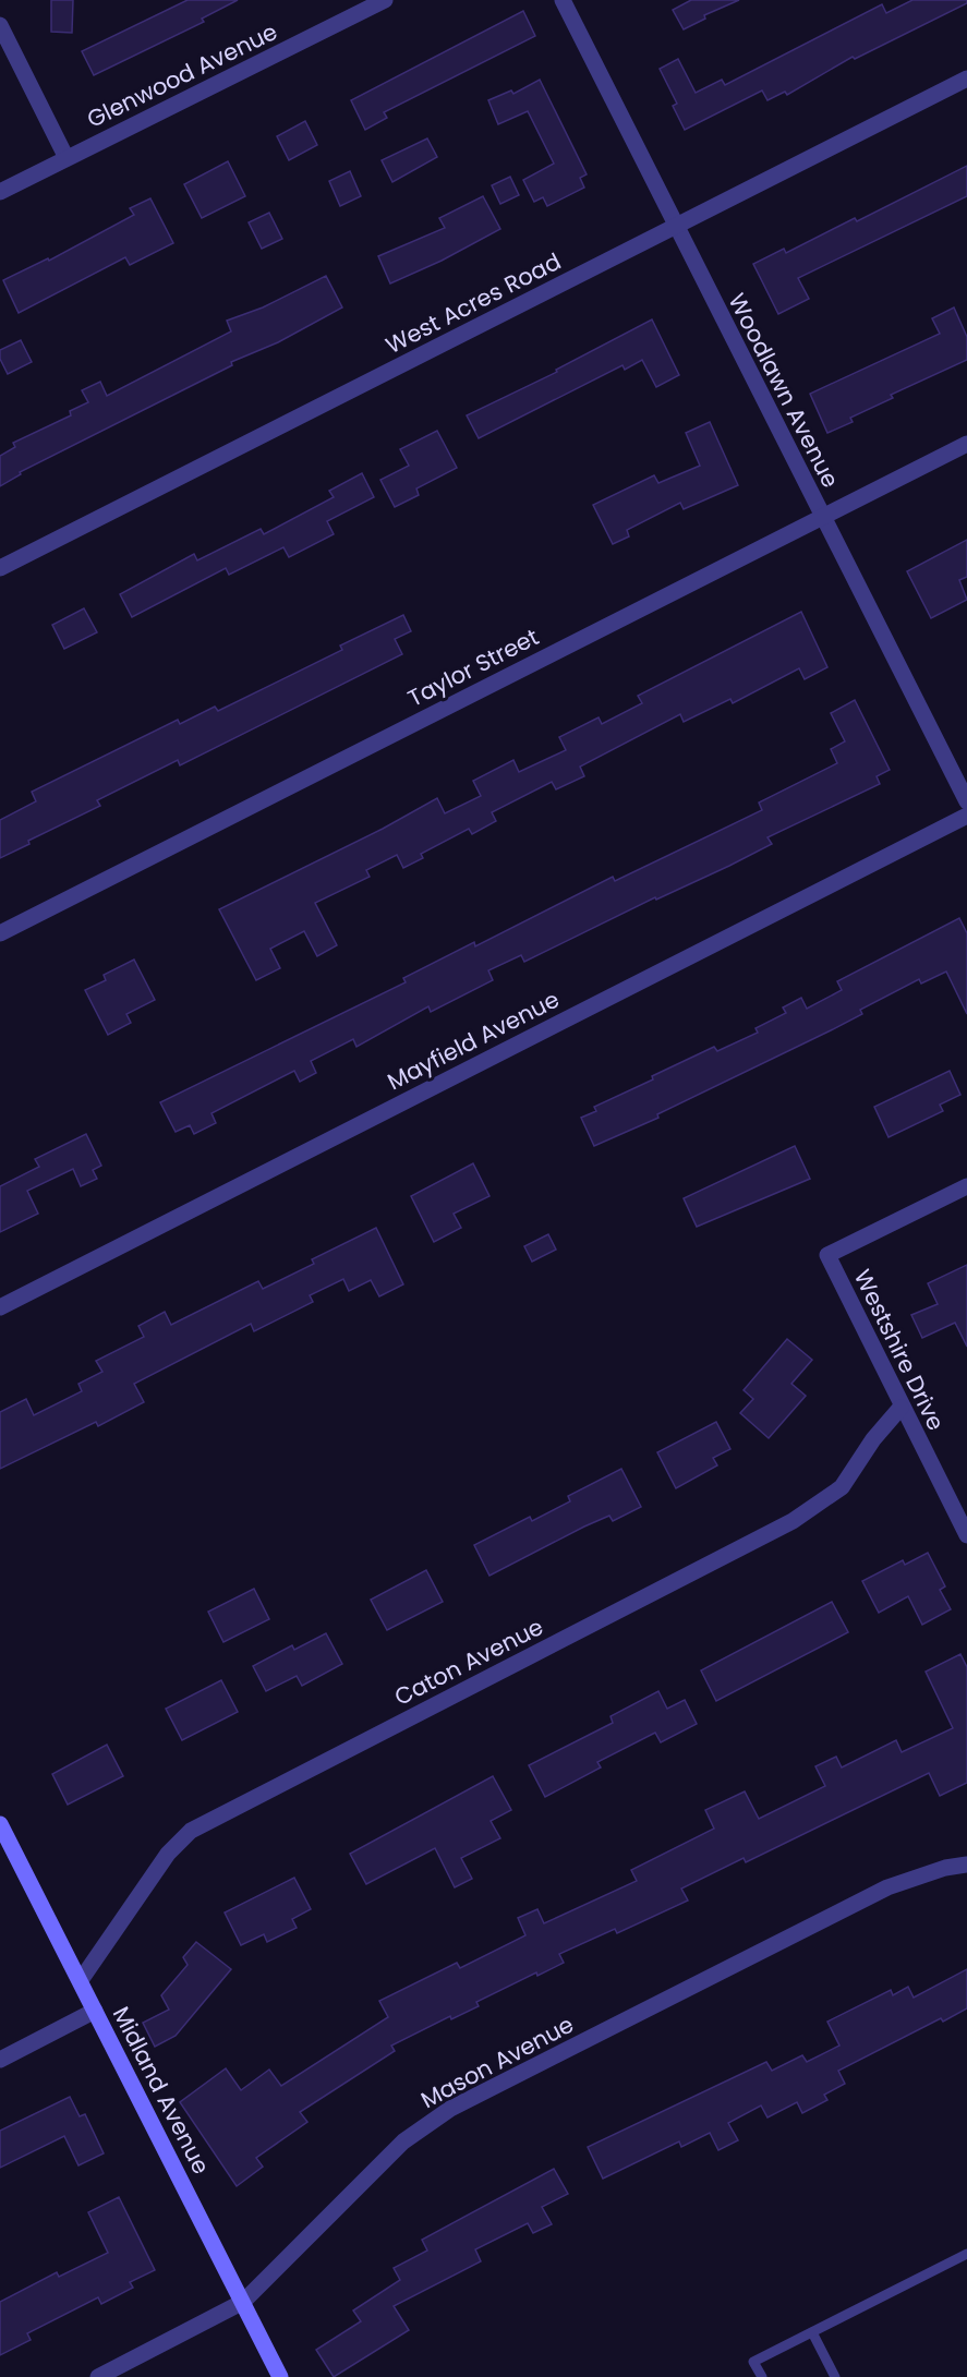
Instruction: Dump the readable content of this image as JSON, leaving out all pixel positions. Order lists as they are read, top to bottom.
{
  "streets": {
    "main road": ["Midland Avenue"],
    "street": [
      "Glenwood Avenue",
      "West Acres Road",
      "Woodlawn Avenue",
      "Taylor Street",
      "Mayfield Avenue",
      "Westshire Drive",
      "Caton Avenue",
      "Mason Avenue"
    ]
  },
  "crossings": [
    ["West Acres Road", "Woodlawn Avenue"],
    ["Woodlawn Avenue", "Taylor Street"],
    ["Westshire Drive", "Caton Avenue"],
    ["Caton Avenue", "Midland Avenue"],
    ["Mason Avenue", "Midland Avenue"]
  ]
}
